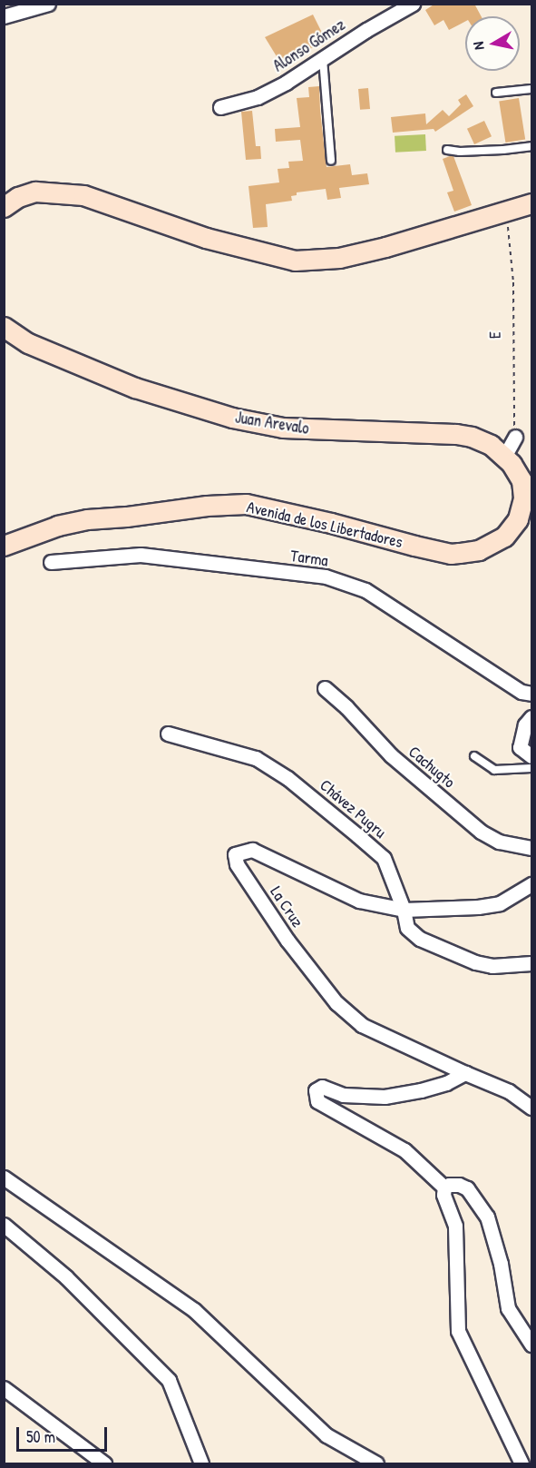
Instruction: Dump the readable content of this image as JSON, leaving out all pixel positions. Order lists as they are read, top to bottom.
{
  "streets": {
    "street": [
      "Alonso Gómez",
      "Juan Arevalo",
      "Avenida de los Libertadores",
      "Tarma",
      "Cachugto",
      "Chávez Pugru",
      "La Cruz"
    ],
    "path": ["E"]
  },
  "crossings": [
    ["Juan Arevalo", "Avenida de los Libertadores"],
    ["Chávez Pugru", "La Cruz"]
  ],
  "scale_bar": "50 m",
  "north": "left"
}
